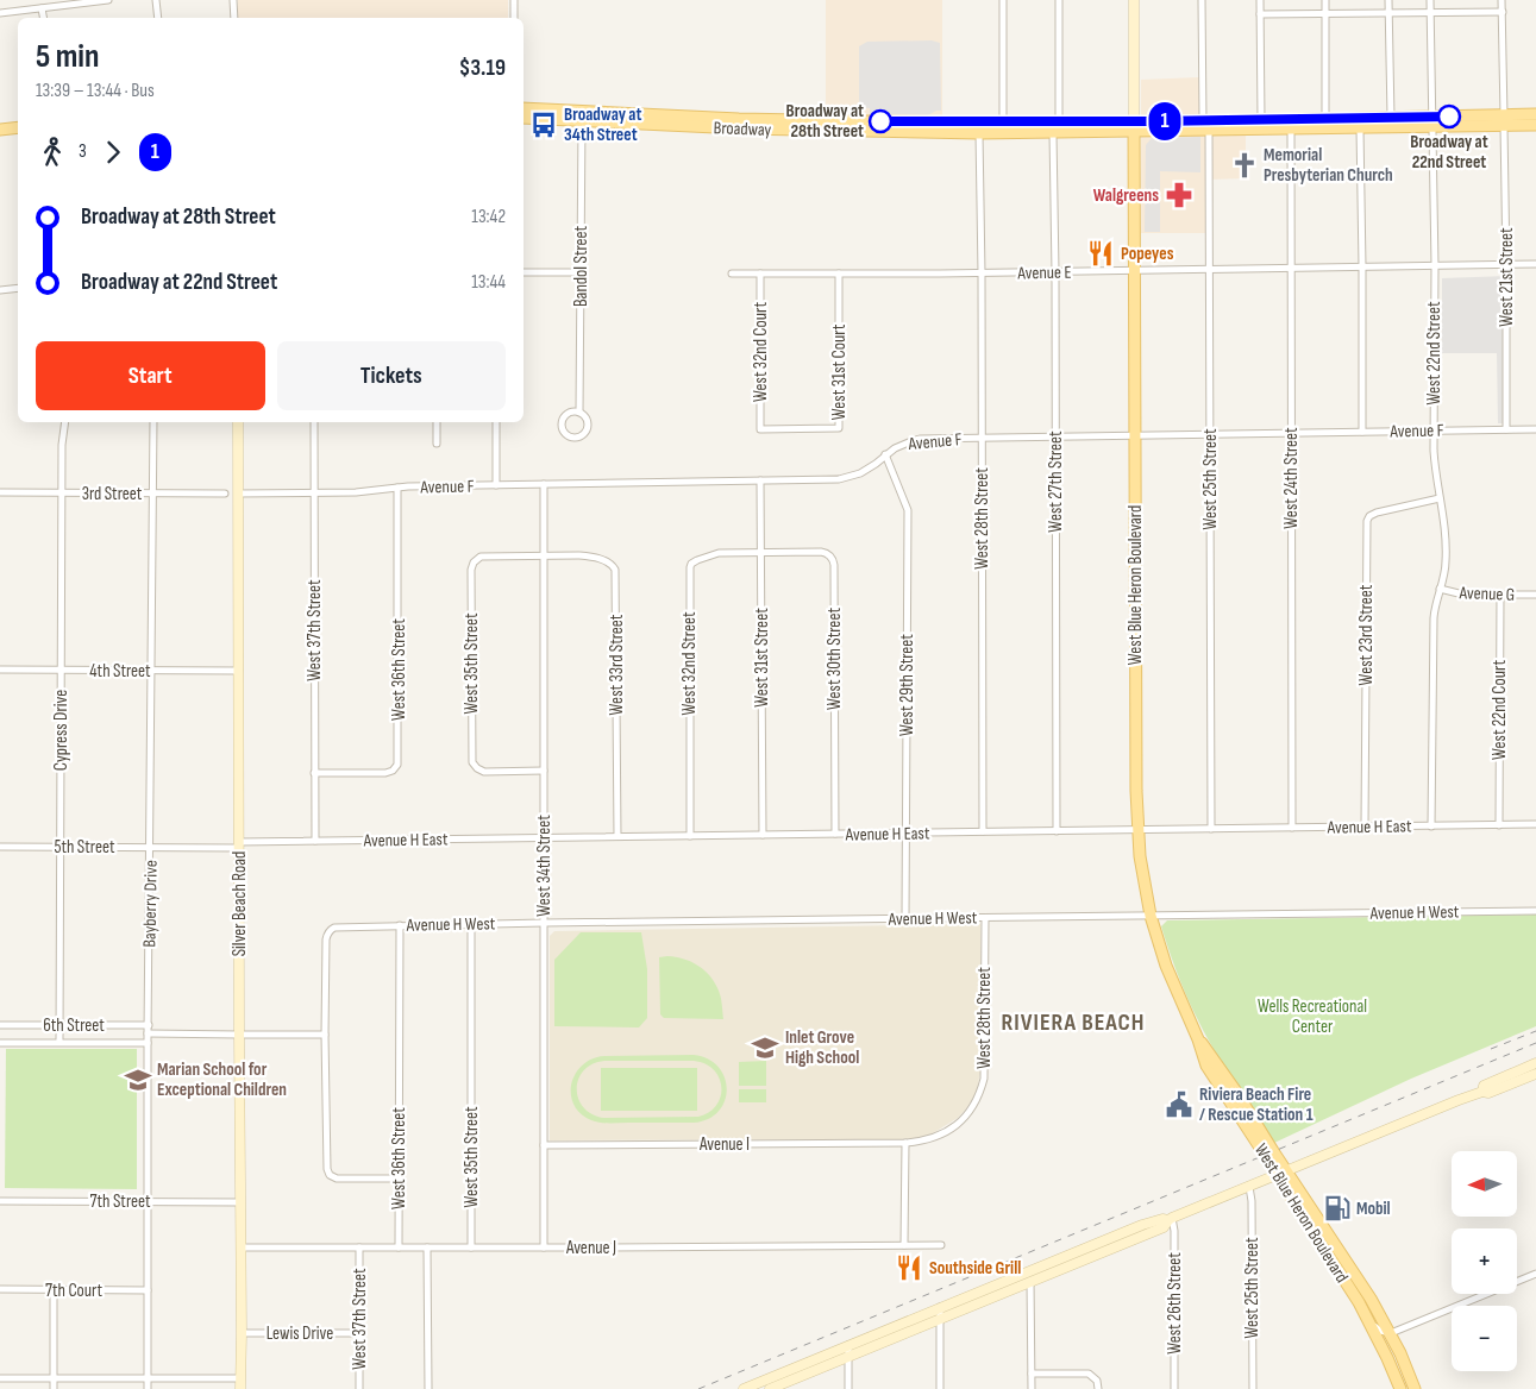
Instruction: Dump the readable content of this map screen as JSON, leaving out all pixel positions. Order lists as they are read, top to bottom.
{
  "streets": {
    "main road": ["Broadway", "West Blue Heron Boulevard", "Silver Beach Road"],
    "street": [
      "Bandol Street",
      "Avenue E",
      "West 21st Street",
      "West 32nd Court",
      "West 22nd Street",
      "West 31st Court",
      "Avenue F",
      "West 24th Street",
      "West 25th Street",
      "West 27th Street",
      "3rd Street",
      "West 28th Street",
      "Avenue G",
      "West 37th Street",
      "West 23rd Street",
      "West 31st Street",
      "West 30th Street",
      "West 35th Street",
      "West 32nd Street",
      "West 33rd Street",
      "West 36th Street",
      "4th Street",
      "West 29th Street",
      "West 22nd Court",
      "Cypress Drive",
      "Avenue H East",
      "5th Street",
      "West 34th Street",
      "Bayberry Drive",
      "Avenue H West",
      "6th Street",
      "Avenue I",
      "7th Street",
      "Avenue J",
      "7th Court",
      "West 26th Street",
      "Lewis Drive"
    ]
  },
  "crossings": [
    ["Broadway", "Bandol Street"],
    ["Broadway", "West 21st Street"],
    ["Broadway", "West 22nd Street"],
    ["Broadway", "West 24th Street"],
    ["Broadway", "West 25th Street"],
    ["Broadway", "West 27th Street"],
    ["Broadway", "West 28th Street"],
    ["Broadway", "West Blue Heron Boulevard"],
    ["Avenue E", "West 21st Street"],
    ["Avenue E", "West 32nd Court"],
    ["Avenue E", "West 22nd Street"],
    ["Avenue E", "West 31st Court"],
    ["Avenue E", "West 24th Street"],
    ["Avenue E", "West 25th Street"],
    ["Avenue E", "West 27th Street"],
    ["Avenue E", "West 28th Street"],
    ["Avenue E", "West Blue Heron Boulevard"],
    ["West 21st Street", "Avenue F"],
    ["West 32nd Court", "West 31st Court"],
    ["West 22nd Street", "Avenue F"],
    ["West 22nd Street", "Avenue G"],
    ["West 22nd Street", "West 23rd Street"],
    ["West 22nd Street", "Avenue H East"],
    ["Avenue F", "West 24th Street"],
    ["Avenue F", "West 25th Street"],
    ["Avenue F", "West 27th Street"],
    ["Avenue F", "West 28th Street"],
    ["Avenue F", "West Blue Heron Boulevard"],
    ["Avenue F", "West 37th Street"],
    ["Avenue F", "West 31st Street"],
    ["Avenue F", "West 36th Street"],
    ["Avenue F", "West 29th Street"],
    ["Avenue F", "West 34th Street"],
    ["Avenue F", "Silver Beach Road"],
    ["West 24th Street", "Avenue H East"],
    ["West 25th Street", "Avenue H East"],
    ["West 27th Street", "Avenue H East"],
    ["3rd Street", "Cypress Drive"],
    ["3rd Street", "Bayberry Drive"],
    ["West 28th Street", "Avenue H East"],
    ["West 28th Street", "Avenue H West"],
    ["West 28th Street", "Avenue I"],
    ["West Blue Heron Boulevard", "Avenue H East"],
    ["West Blue Heron Boulevard", "Avenue H West"],
    ["Avenue G", "West 22nd Court"],
    ["West 37th Street", "West 36th Street"],
    ["West 37th Street", "Avenue H East"],
    ["West 37th Street", "Avenue J"],
    ["West 37th Street", "Lewis Drive"],
    ["West 23rd Street", "Avenue H East"],
    ["West 31st Street", "West 30th Street"],
    ["West 31st Street", "West 32nd Street"],
    ["West 31st Street", "Avenue H East"],
    ["West 30th Street", "West 32nd Street"],
    ["West 30th Street", "Avenue H East"],
    ["West 35th Street", "West 33rd Street"],
    ["West 35th Street", "West 34th Street"],
    ["West 35th Street", "Avenue H West"],
    ["West 35th Street", "Avenue J"],
    ["West 32nd Street", "Avenue H East"],
    ["West 33rd Street", "Avenue H East"],
    ["West 33rd Street", "West 34th Street"],
    ["West 36th Street", "Avenue H West"],
    ["West 36th Street", "Avenue J"],
    ["4th Street", "Cypress Drive"],
    ["4th Street", "Bayberry Drive"],
    ["4th Street", "Silver Beach Road"],
    ["West 29th Street", "Avenue H East"],
    ["West 29th Street", "Avenue H West"],
    ["West 22nd Court", "Avenue H East"],
    ["Cypress Drive", "5th Street"],
    ["Cypress Drive", "6th Street"],
    ["Avenue H East", "5th Street"],
    ["Avenue H East", "West 34th Street"],
    ["Avenue H East", "Silver Beach Road"],
    ["5th Street", "Bayberry Drive"],
    ["5th Street", "Silver Beach Road"],
    ["West 34th Street", "Avenue H West"],
    ["West 34th Street", "Avenue I"],
    ["West 34th Street", "Avenue J"],
    ["Bayberry Drive", "6th Street"],
    ["Bayberry Drive", "7th Street"],
    ["Bayberry Drive", "7th Court"],
    ["Silver Beach Road", "7th Street"],
    ["Silver Beach Road", "Avenue J"],
    ["Silver Beach Road", "Lewis Drive"]
  ],
  "districts": ["RIVIERA BEACH"],
  "parks": ["Wells Recreational Center"],
  "places": {
    "other": ["Broadway at 22nd Street", "Broadway at 28th Street"],
    "bus stop": ["Broadway at 34th Street"],
    "church": ["Memorial Presbyterian Church"],
    "pharmacy": ["Walgreens"],
    "restaurant": ["Popeyes", "Southside Grill"],
    "school or university": ["Inlet Grove High School", "Marian School for Exceptional Children"],
    "public building": ["Riviera Beach Fire / Rescue Station 1"],
    "fuel station": ["Mobil"]
  },
  "lines": ["bus line 1"],
  "north": "left",
  "page": {
    "on_map": "1",
    "heading": ["5 min", "13:39 – 13:44 · Bus", "$3.19"],
    "legs": ["3", "1"],
    "list": [
      {
        "name": "Broadway at 28th Street",
        "value": "13:42"
      },
      {
        "name": "Broadway at 22nd Street",
        "value": "13:44"
      }
    ],
    "buttons": ["Start", "Tickets"],
    "map_buttons": ["+", "−"]
  }
}
